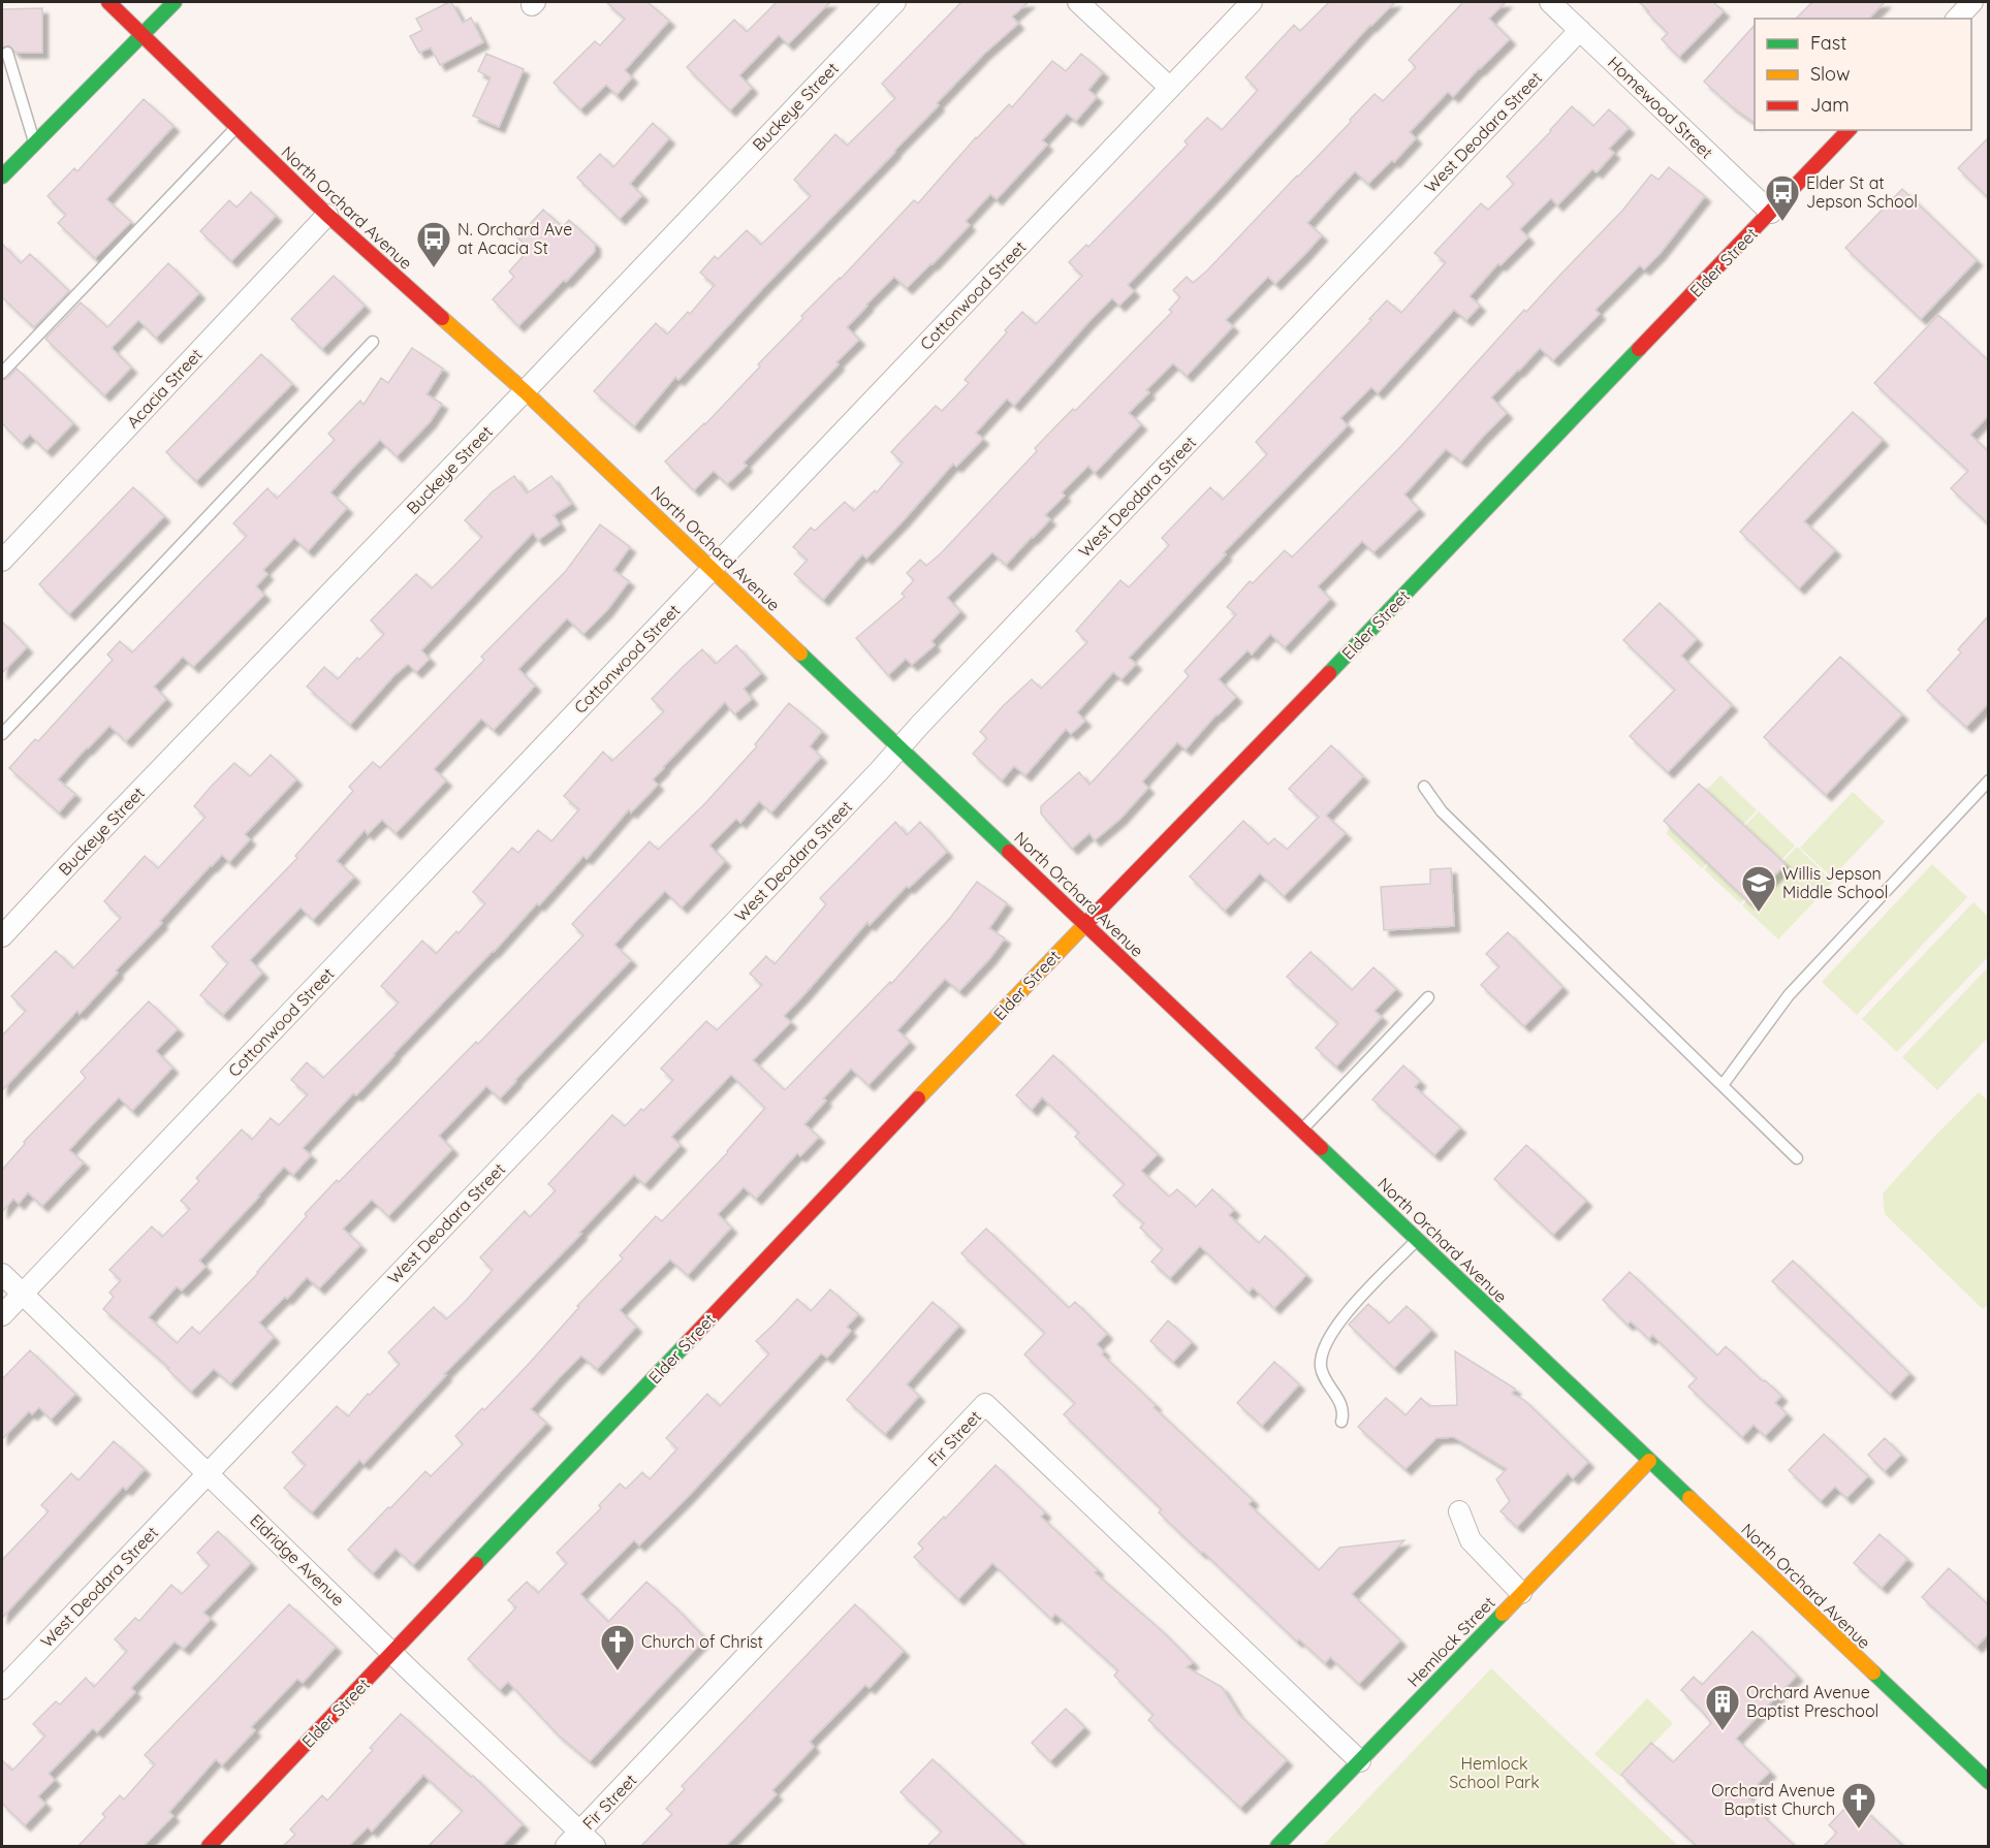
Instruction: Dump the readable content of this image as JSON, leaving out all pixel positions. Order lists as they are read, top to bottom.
{
  "streets": {
    "street": [
      "Buckeye Street",
      "Homewood Street",
      "West Deodara Street",
      "North Orchard Avenue",
      "Elder Street",
      "Cottonwood Street",
      "Acacia Street",
      "Fir Street",
      "Eldridge Avenue",
      "Hemlock Street"
    ]
  },
  "crossings": [
    ["Buckeye Street", "North Orchard Avenue"],
    ["Homewood Street", "West Deodara Street"],
    ["Homewood Street", "Elder Street"],
    ["West Deodara Street", "North Orchard Avenue"],
    ["West Deodara Street", "Eldridge Avenue"],
    ["North Orchard Avenue", "Elder Street"],
    ["North Orchard Avenue", "Cottonwood Street"],
    ["North Orchard Avenue", "Acacia Street"],
    ["North Orchard Avenue", "Hemlock Street"],
    ["Elder Street", "Eldridge Avenue"],
    ["Cottonwood Street", "Eldridge Avenue"],
    ["Fir Street", "Eldridge Avenue"],
    ["Fir Street", "Hemlock Street"]
  ],
  "parks": ["Hemlock School Park"],
  "places": {
    "bus stop": ["Elder St at Jepson School", "N. Orchard Ave at Acacia St"],
    "school or university": ["Willis Jepson Middle School"],
    "church": ["Church of Christ", "Orchard Avenue Baptist Church"],
    "building": ["Orchard Avenue Baptist Preschool"]
  },
  "legend": ["Fast", "Slow", "Jam"]
}
